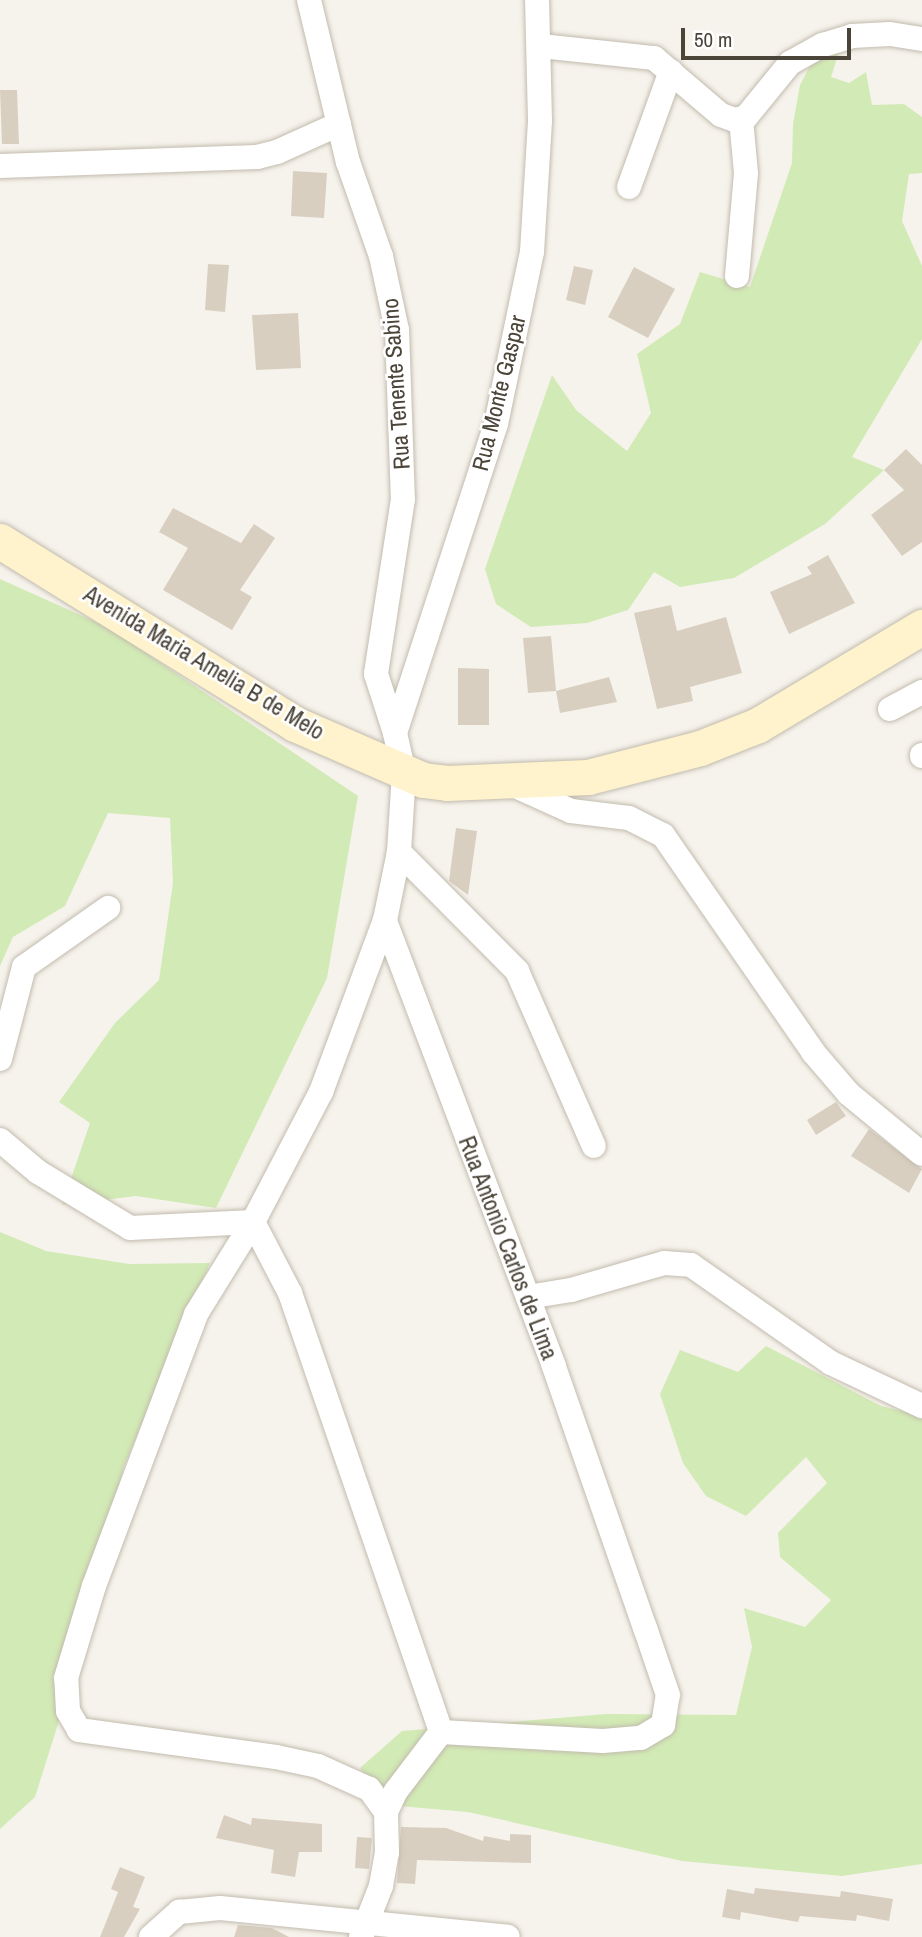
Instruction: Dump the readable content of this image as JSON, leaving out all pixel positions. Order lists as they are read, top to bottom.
{
  "streets": {
    "street": [
      "Rua Tenente Sabino",
      "Rua Monte Gaspar",
      "Avenida Maria Amelia B de Melo",
      "Rua Antonio Carlos de Lima"
    ]
  },
  "crossings": [
    ["Rua Tenente Sabino", "Rua Monte Gaspar"]
  ],
  "scale_bar": "50 m"
}
